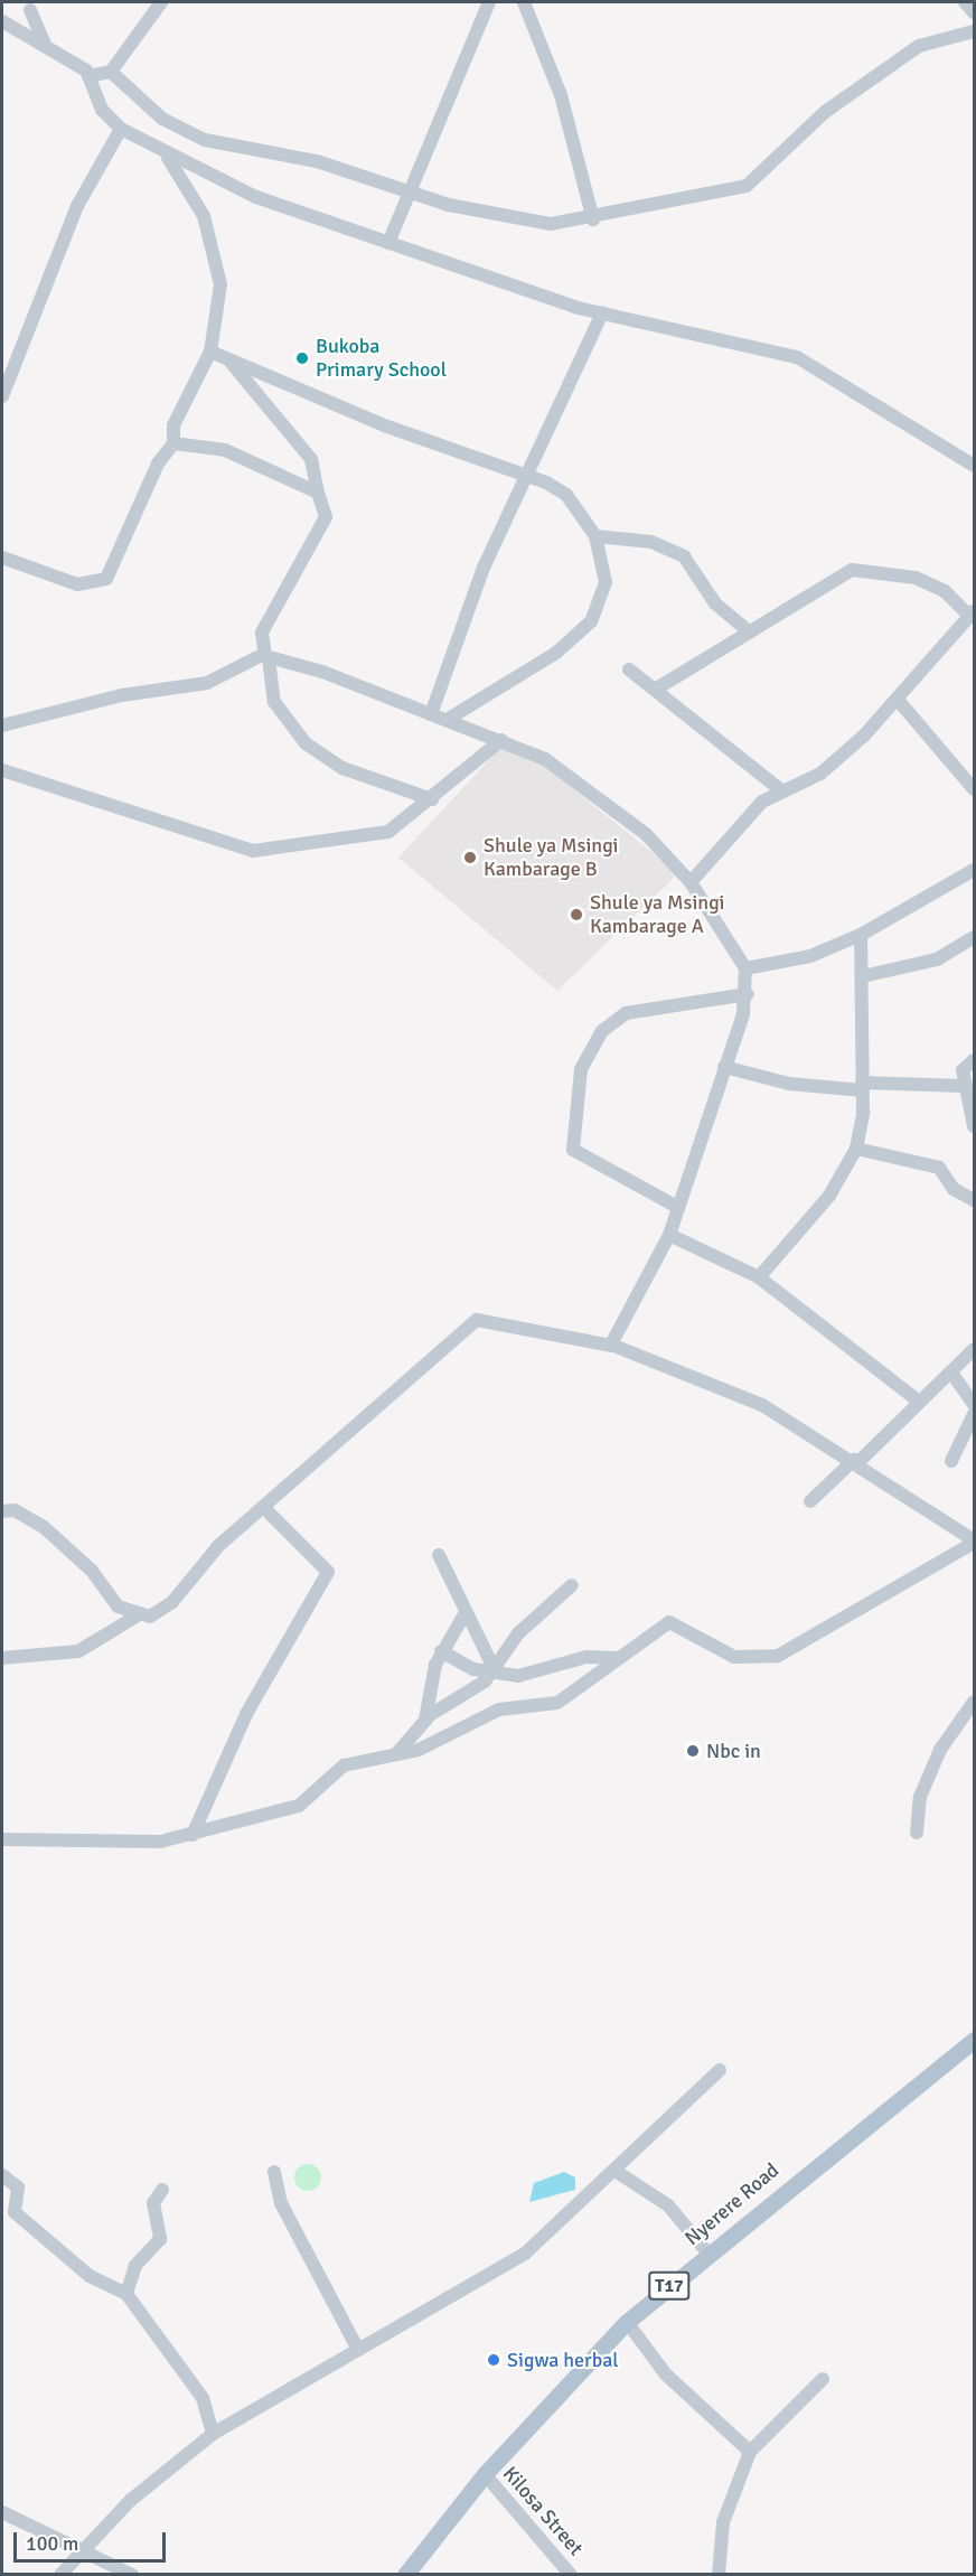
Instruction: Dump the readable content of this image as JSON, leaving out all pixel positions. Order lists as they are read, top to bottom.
{
  "streets": {
    "main road": ["Nyerere Road", "T17"],
    "street": ["Kilosa Street"]
  },
  "crossings": [
    ["Nyerere Road", "Kilosa Street"]
  ],
  "places": [
    "Bukoba Primary School",
    "Shule ya Msingi Kambarage B",
    "Shule ya Msingi Kambarage A",
    "Nbc in",
    "Sigwa herbal"
  ],
  "scale_bar": "100 m"
}
